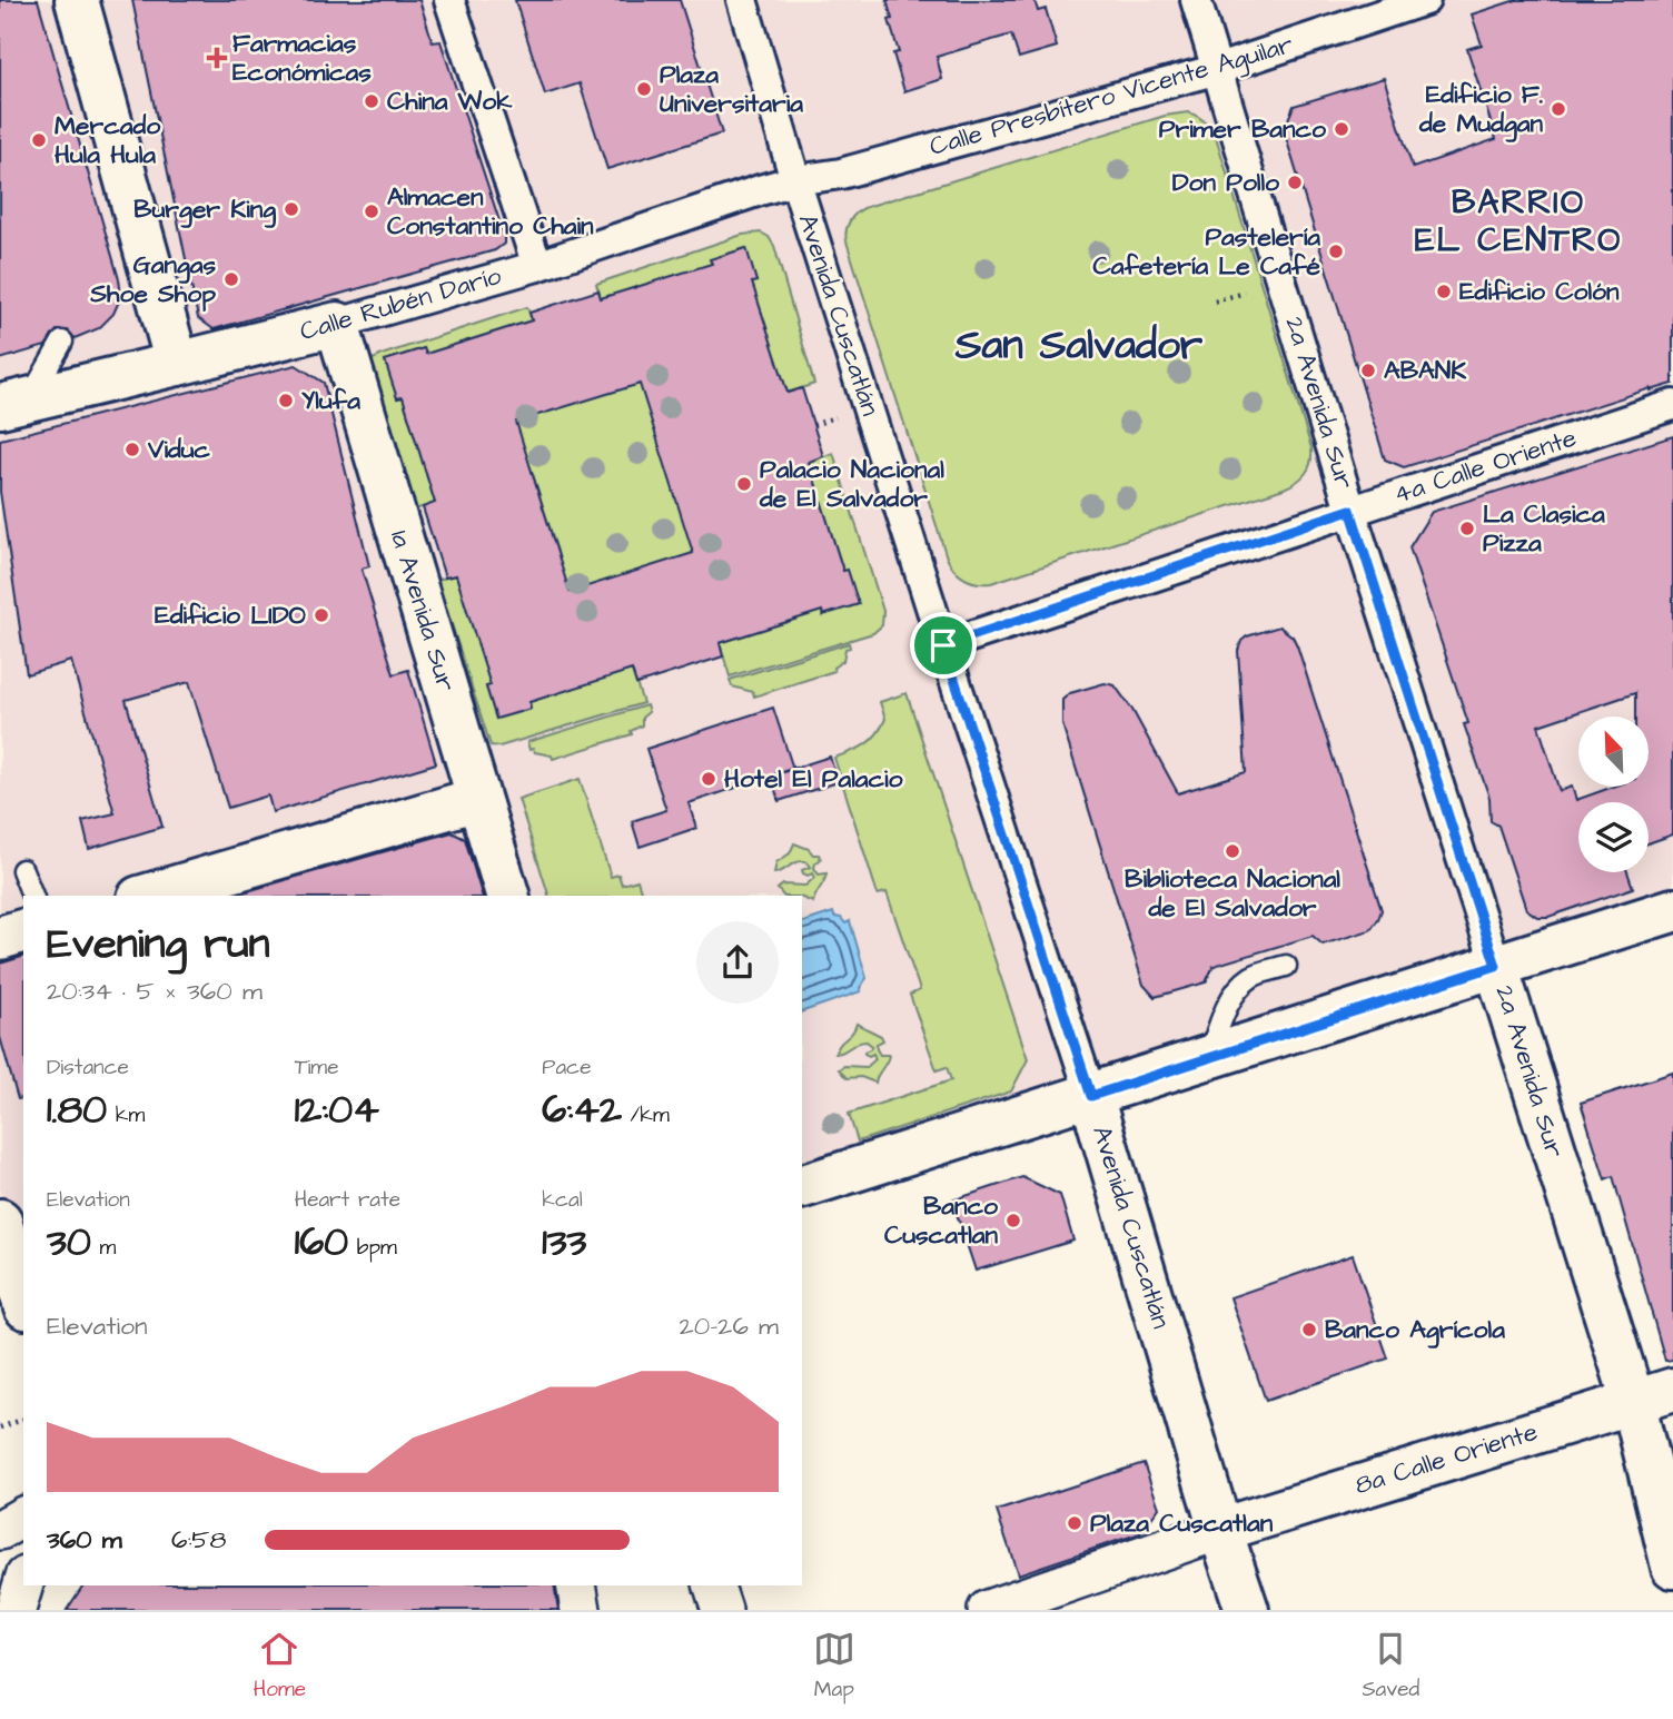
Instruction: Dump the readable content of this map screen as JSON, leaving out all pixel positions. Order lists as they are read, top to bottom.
{
  "streets": {
    "street": [
      "Calle Presbítero Vicente Aguilar",
      "Calle Rubén Darío",
      "Avenida Cuscatlán",
      "2a Avenida Sur",
      "4a Calle Oriente",
      "1a Avenida Sur",
      "8a Calle Oriente"
    ]
  },
  "crossings": [
    ["Calle Presbítero Vicente Aguilar", "Calle Rubén Darío"],
    ["Calle Presbítero Vicente Aguilar", "Avenida Cuscatlán"],
    ["Calle Presbítero Vicente Aguilar", "2a Avenida Sur"],
    ["Calle Rubén Darío", "Avenida Cuscatlán"],
    ["Calle Rubén Darío", "1a Avenida Sur"],
    ["Avenida Cuscatlán", "4a Calle Oriente"],
    ["Avenida Cuscatlán", "8a Calle Oriente"],
    ["2a Avenida Sur", "4a Calle Oriente"],
    ["2a Avenida Sur", "8a Calle Oriente"]
  ],
  "districts": ["BARRIO EL CENTRO", "San Salvador"],
  "places": {
    "health": ["Farmacias Económicas"],
    "other": [
      "Plaza Universitaria",
      "China Wok",
      "Edificio F. de Mudgan",
      "Primer Banco",
      "Mercado Hula Hula",
      "Don Pollo",
      "Burger King",
      "Almacen Constantino Chain",
      "Pastelería Cafetería Le Café",
      "Gangas Shoe Shop",
      "Edificio Colón",
      "ABANK",
      "Ylufa",
      "Viduc",
      "Palacio Nacional de El Salvador",
      "La Clasica Pizza",
      "Edificio LIDO",
      "Hotel El Palacio",
      "Biblioteca Nacional de El Salvador",
      "Banco Cuscatlan",
      "Banco Agrícola",
      "Plaza Cuscatlan"
    ]
  },
  "north": "top left",
  "page": {
    "heading": ["Evening run", "20:34 · 5 × 360 m"],
    "stats": [
      ["Distance", "1.80 km"],
      ["Time", "12:04"],
      ["Pace", "6:42 /km"],
      ["Elevation", "30 m"],
      ["Heart rate", "160 bpm"],
      ["kcal", "133"]
    ],
    "chart": ["Elevation", "20–26 m"],
    "list": [
      {
        "name": "360 m",
        "note": "6:58"
      }
    ],
    "tabs": ["Home", "Map", "Saved"]
  }
}
